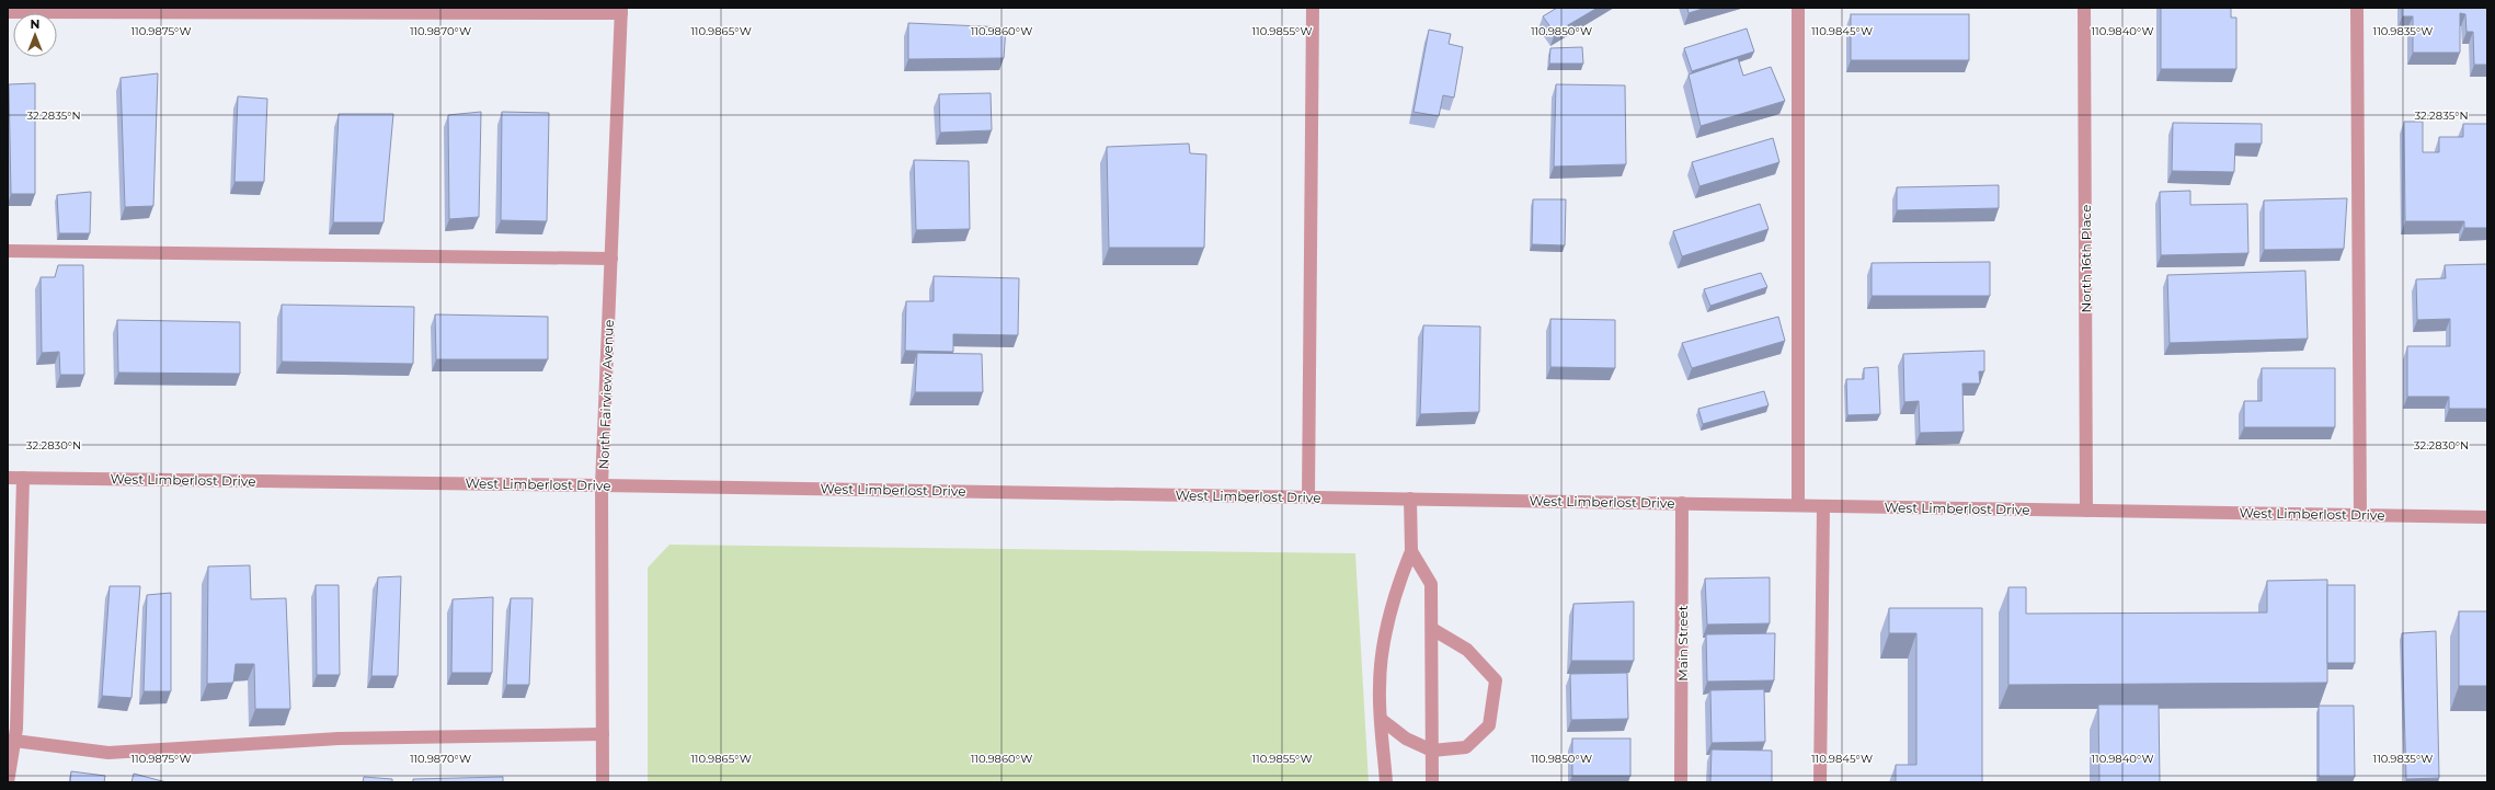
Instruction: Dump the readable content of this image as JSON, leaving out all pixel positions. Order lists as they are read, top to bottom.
{
  "streets": {
    "street": [
      "North 16th Place",
      "North Fairview Avenue",
      "West Limberlost Drive",
      "Main Street"
    ]
  },
  "crossings": [
    ["North 16th Place", "West Limberlost Drive"],
    ["North Fairview Avenue", "West Limberlost Drive"],
    ["West Limberlost Drive", "Main Street"]
  ],
  "north": "top",
  "coordinates": [
    "110.9875°W",
    "110.9870°W",
    "110.9865°W",
    "110.9860°W",
    "110.9855°W",
    "110.9850°W",
    "110.9845°W",
    "110.9840°W",
    "110.9835°W",
    "32.2835°N",
    "32.2830°N"
  ]
}
